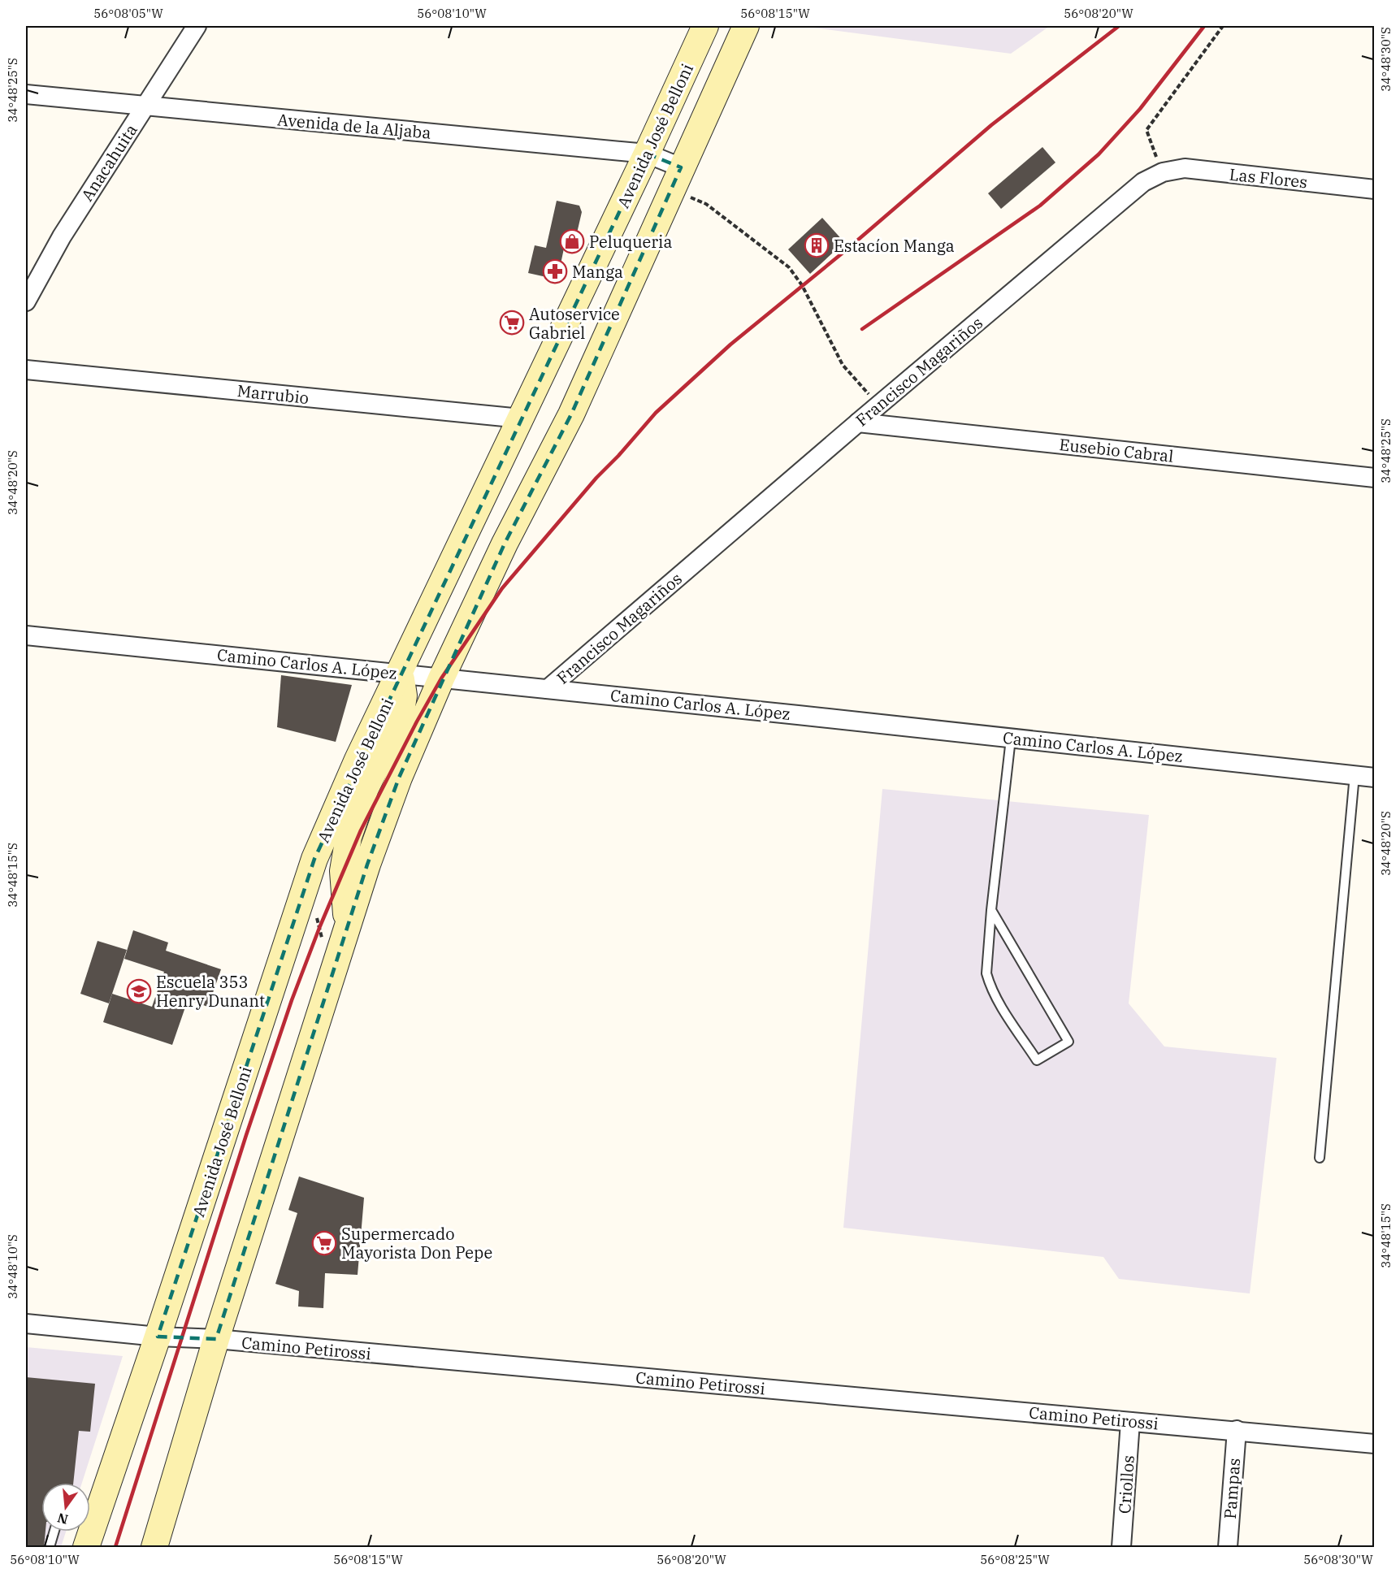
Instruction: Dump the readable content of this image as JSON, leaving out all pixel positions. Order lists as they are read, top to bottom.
{
  "streets": {
    "main road": ["Avenida José Belloni"],
    "street": [
      "Avenida de la Aljaba",
      "Anacahuita",
      "Las Flores",
      "Francisco Magariños",
      "Marrubio",
      "Eusebio Cabral",
      "Camino Carlos A. López",
      "Camino Petirossi",
      "Criollos",
      "Pampas"
    ]
  },
  "crossings": [
    ["Avenida de la Aljaba", "Avenida José Belloni"],
    ["Avenida de la Aljaba", "Anacahuita"],
    ["Avenida José Belloni", "Marrubio"],
    ["Avenida José Belloni", "Camino Carlos A. López"],
    ["Avenida José Belloni", "Camino Petirossi"],
    ["Las Flores", "Francisco Magariños"],
    ["Francisco Magariños", "Eusebio Cabral"],
    ["Francisco Magariños", "Camino Carlos A. López"],
    ["Camino Petirossi", "Criollos"],
    ["Camino Petirossi", "Pampas"]
  ],
  "places": {
    "shop": ["Peluqueria"],
    "building": ["Estacíon Manga"],
    "pharmacy": ["Manga"],
    "supermarket": ["Autoservice Gabriel", "Supermercado Mayorista Don Pepe"],
    "school or university": ["Escuela 353 Henry Dunant"]
  },
  "north": "bottom",
  "coordinates": [
    "56°08'05\"W",
    "56°08'10\"W",
    "56°08'15\"W",
    "56°08'20\"W",
    "34°48'30\"S",
    "34°48'25\"S",
    "34°48'20\"S",
    "34°48'15\"S",
    "34°48'10\"S",
    "56°08'25\"W",
    "56°08'30\"W"
  ]
}
